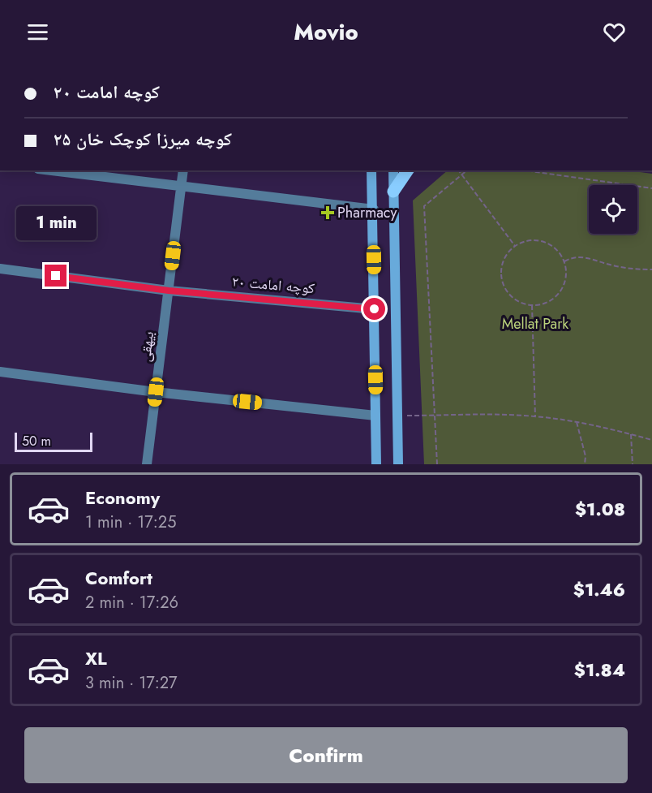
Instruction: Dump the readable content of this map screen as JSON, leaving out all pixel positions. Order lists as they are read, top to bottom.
{
  "streets": {
    "street": ["کوچه امامت ۲۰", "بیهقی"]
  },
  "crossings": [
    ["کوچه امامت ۲۰", "بیهقی"]
  ],
  "parks": ["Mellat Park"],
  "places": {
    "health": ["Pharmacy"]
  },
  "scale_bar": "50 m",
  "page": {
    "header": "Movio",
    "banner": ["کوچه امامت ۲۰", "کوچه میرزا کوچک خان ۲۵"],
    "bubble": "1 min",
    "scale": "50 m",
    "list": [
      {
        "name": "Economy",
        "note": "1 min · 17:25",
        "value": "$1.08"
      },
      {
        "name": "Comfort",
        "note": "2 min · 17:26",
        "value": "$1.46"
      },
      {
        "name": "XL",
        "note": "3 min · 17:27",
        "value": "$1.84"
      }
    ],
    "buttons": "Confirm"
  }
}
